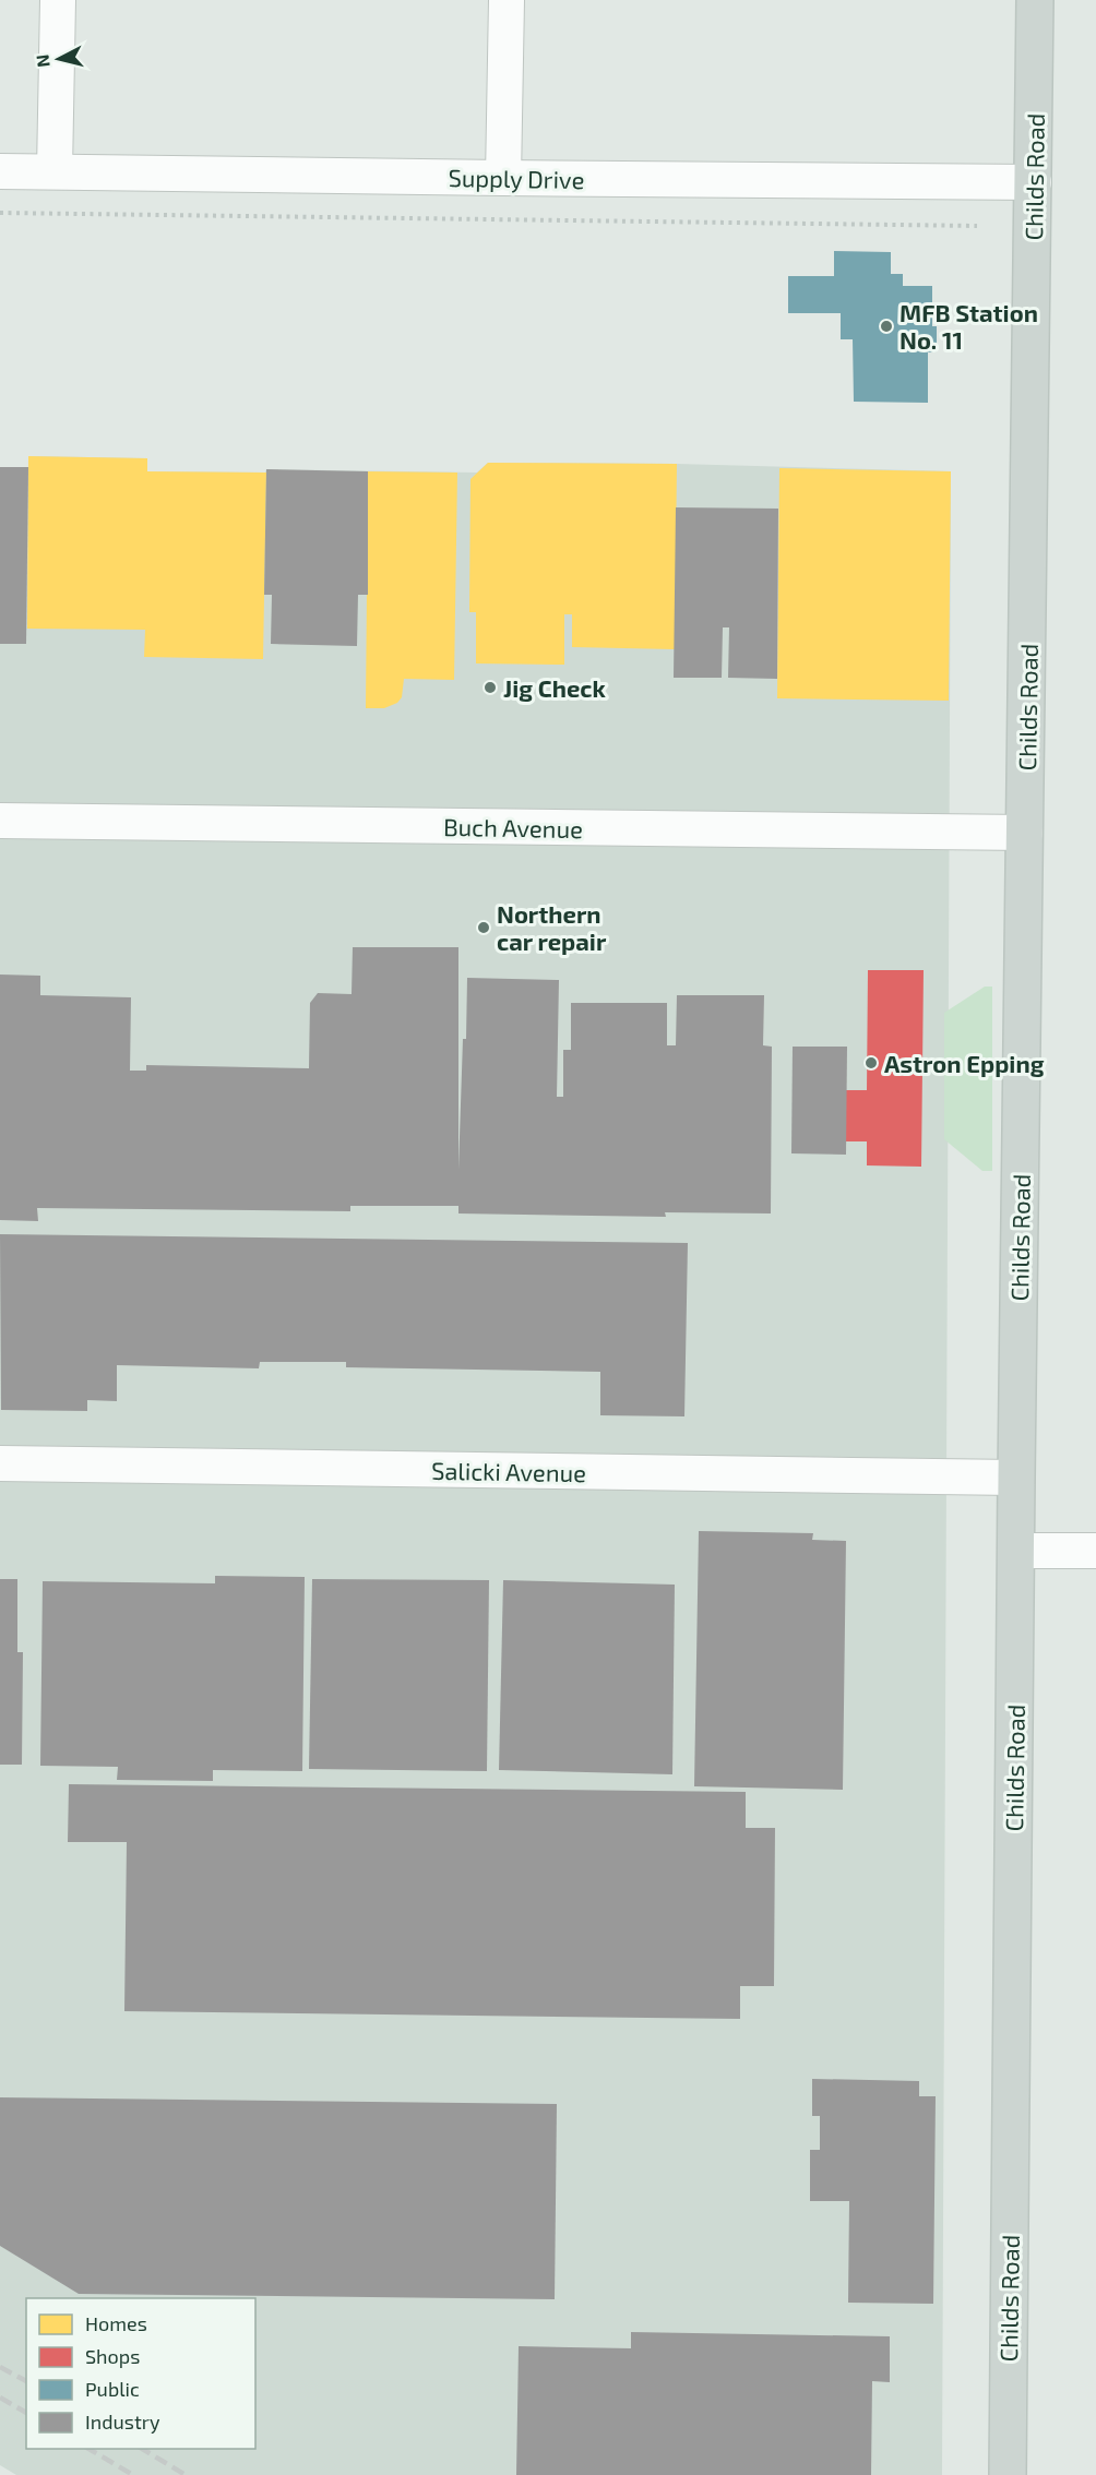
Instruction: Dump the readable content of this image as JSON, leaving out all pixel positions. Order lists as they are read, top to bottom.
{
  "streets": {
    "main road": ["Childs Road"],
    "street": ["Supply Drive", "Buch Avenue", "Salicki Avenue"]
  },
  "crossings": [
    ["Childs Road", "Supply Drive"],
    ["Childs Road", "Buch Avenue"],
    ["Childs Road", "Salicki Avenue"]
  ],
  "places": [
    "MFB Station No. 11",
    "Jig Check",
    "Northern car repair",
    "Astron Epping"
  ],
  "legend": [
    "Homes",
    "Shops",
    "Public",
    "Industry"
  ],
  "north": "left"
}
